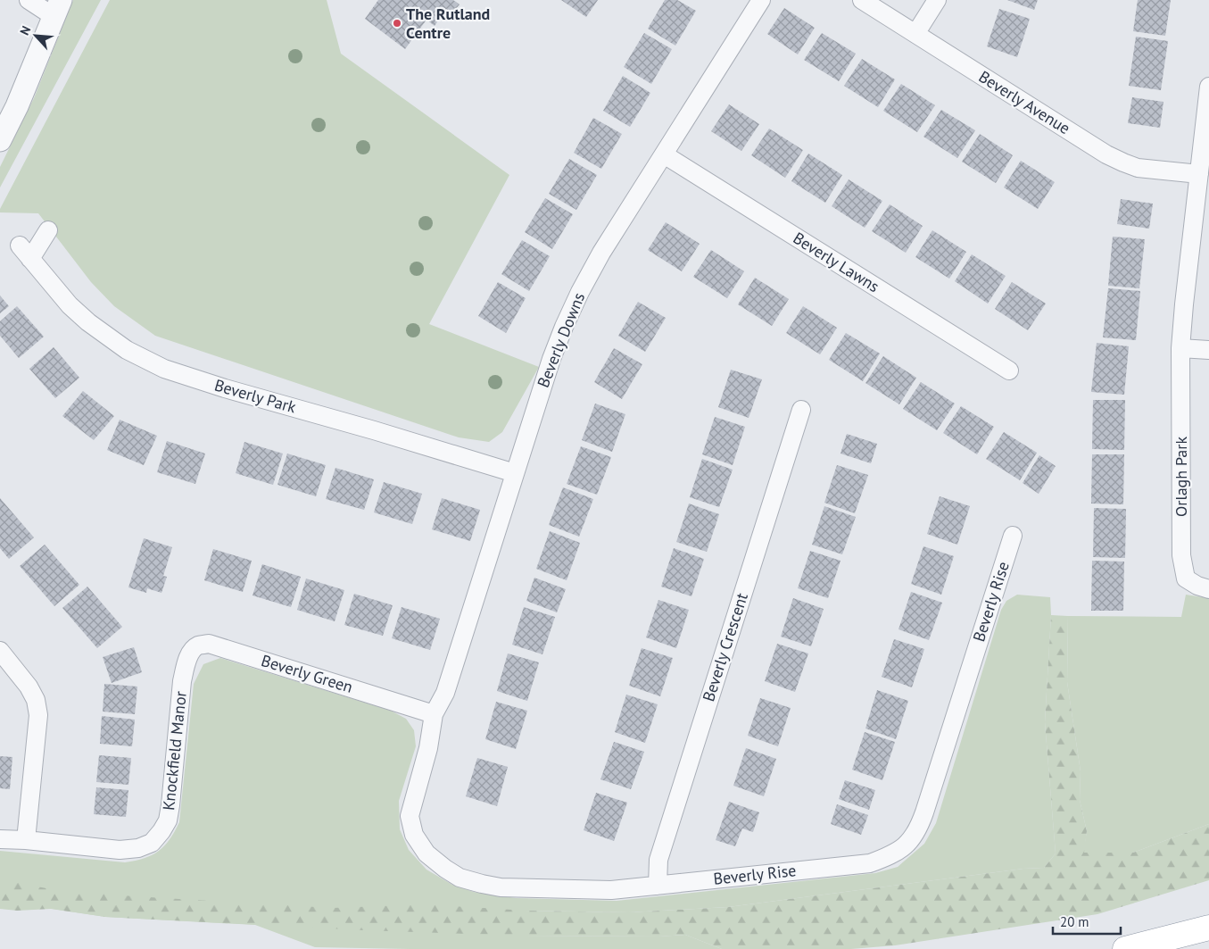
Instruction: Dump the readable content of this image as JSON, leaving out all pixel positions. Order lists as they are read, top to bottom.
{
  "streets": {
    "street": [
      "Beverly Avenue",
      "Beverly Lawns",
      "Beverly Downs",
      "Beverly Park",
      "Orlagh Park",
      "Beverly Rise",
      "Beverly Crescent",
      "Beverly Green",
      "Knockfield Manor"
    ]
  },
  "crossings": [
    ["Beverly Avenue", "Orlagh Park"],
    ["Beverly Lawns", "Beverly Downs"],
    ["Beverly Downs", "Beverly Park"],
    ["Beverly Downs", "Beverly Rise"],
    ["Beverly Downs", "Beverly Green"],
    ["Beverly Rise", "Beverly Crescent"],
    ["Beverly Rise", "Beverly Green"],
    ["Beverly Green", "Knockfield Manor"]
  ],
  "places": ["The Rutland Centre"],
  "scale_bar": "20 m",
  "north": "top left"
}
